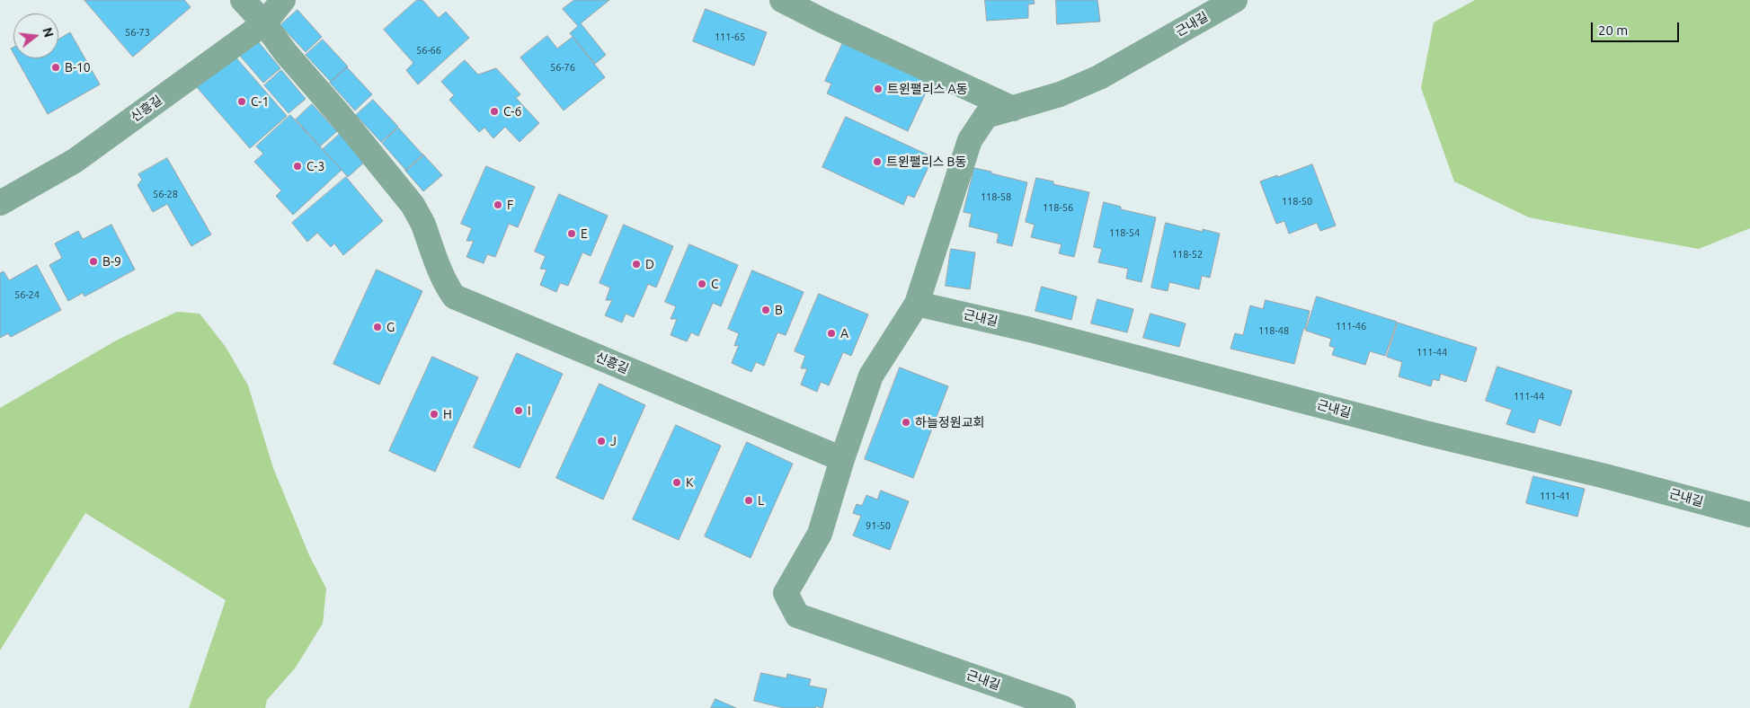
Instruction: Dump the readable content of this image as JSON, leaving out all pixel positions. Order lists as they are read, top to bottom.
{
  "streets": {
    "street": ["근내길", "신흥길"]
  },
  "crossings": [
    ["근내길", "신흥길"]
  ],
  "places": [
    "B-10",
    "트윈팰리스 A동",
    "C-1",
    "C-6",
    "트윈팰리스 B동",
    "C-3",
    "F",
    "E",
    "B-9",
    "D",
    "C",
    "B",
    "G",
    "A",
    "I",
    "H",
    "하늘정원교회",
    "J",
    "K",
    "L"
  ],
  "house_numbers": [
    "56-73",
    "111-65",
    "56-66",
    "56-76",
    "56-28",
    "118-58",
    "118-50",
    "118-56",
    "118-54",
    "118-52",
    "56-24",
    "111-46",
    "118-48",
    "111-44",
    "111-44",
    "111-41",
    "91-50"
  ],
  "scale_bar": "20 m",
  "north": "right"
}
